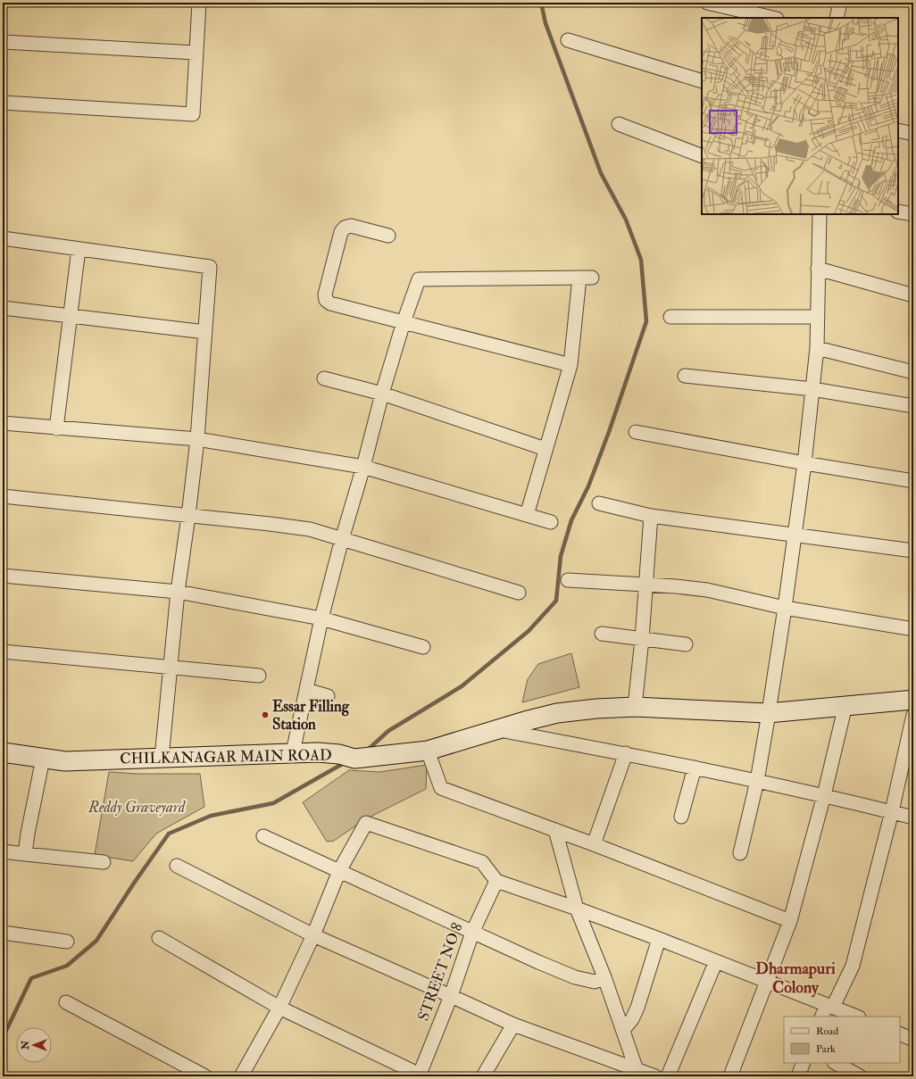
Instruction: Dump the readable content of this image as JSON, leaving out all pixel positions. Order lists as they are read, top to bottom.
{
  "streets": {
    "main road": ["CHILKANAGAR MAIN ROAD"],
    "street": ["STREET NO 8"]
  },
  "districts": ["Dharmapuri Colony"],
  "parks": ["Reddy Graveyard"],
  "places": ["Essar Filling Station"],
  "legend": ["Road", "Park"],
  "north": "left"
}
